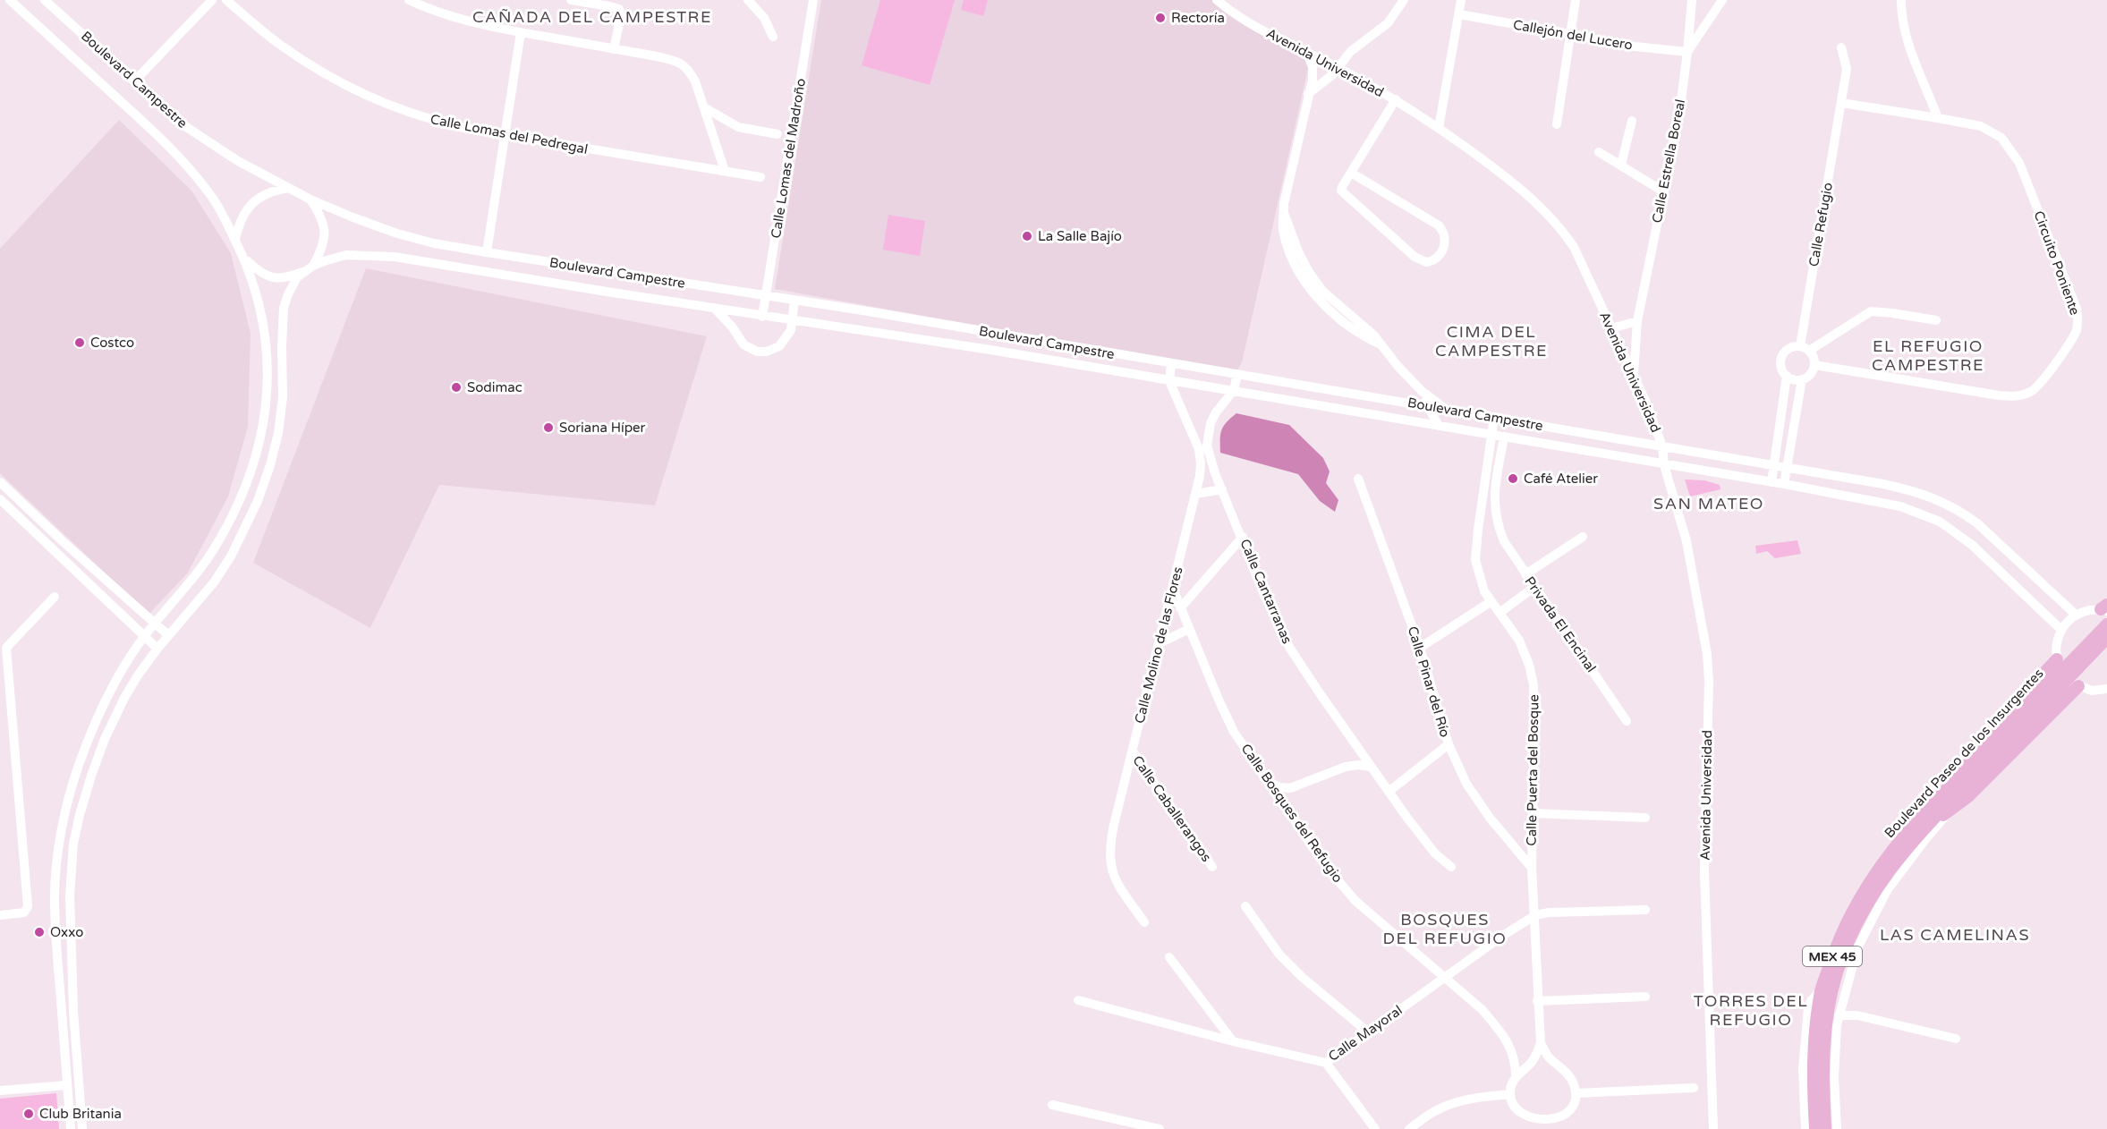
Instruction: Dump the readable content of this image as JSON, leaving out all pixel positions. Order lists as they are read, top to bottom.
{
  "streets": {
    "main road": ["Boulevard Paseo de los Insurgentes", "MEX 45"],
    "street": [
      "Callejón del Lucero",
      "Avenida Universidad",
      "Boulevard Campestre",
      "Calle Lomas del Pedregal",
      "Calle Lomas del Madroño",
      "Calle Estrella Boreal",
      "Calle Refugio",
      "Circuito Poniente",
      "Calle Cantarranas",
      "Privada El Encinal",
      "Calle Molino de las Flores",
      "Calle Pinar del Río",
      "Calle Puerta del Bosque",
      "Calle Caballerangos",
      "Calle Bosques del Refugio",
      "Calle Mayoral"
    ]
  },
  "crossings": [
    ["Callejón del Lucero", "Calle Estrella Boreal"],
    ["Avenida Universidad", "Boulevard Campestre"],
    ["Avenida Universidad", "Calle Estrella Boreal"],
    ["Boulevard Campestre", "Calle Lomas del Madroño"],
    ["Boulevard Campestre", "Calle Cantarranas"],
    ["Boulevard Campestre", "Calle Molino de las Flores"],
    ["Boulevard Campestre", "Calle Puerta del Bosque"],
    ["Calle Refugio", "Circuito Poniente"],
    ["Calle Molino de las Flores", "Calle Caballerangos"],
    ["Calle Molino de las Flores", "Calle Bosques del Refugio"],
    ["Calle Pinar del Río", "Calle Puerta del Bosque"],
    ["Calle Puerta del Bosque", "Calle Mayoral"],
    ["Calle Bosques del Refugio", "Calle Mayoral"]
  ],
  "districts": [
    "CAÑADA DEL CAMPESTRE",
    "CIMA DEL CAMPESTRE",
    "EL REFUGIO CAMPESTRE",
    "SAN MATEO",
    "BOSQUES DEL REFUGIO",
    "LAS CAMELINAS",
    "TORRES DEL REFUGIO"
  ],
  "places": [
    "Rectoría",
    "La Salle Bajío",
    "Costco",
    "Sodimac",
    "Soriana Híper",
    "Café Atelier",
    "Oxxo",
    "Club Britania"
  ]
}
